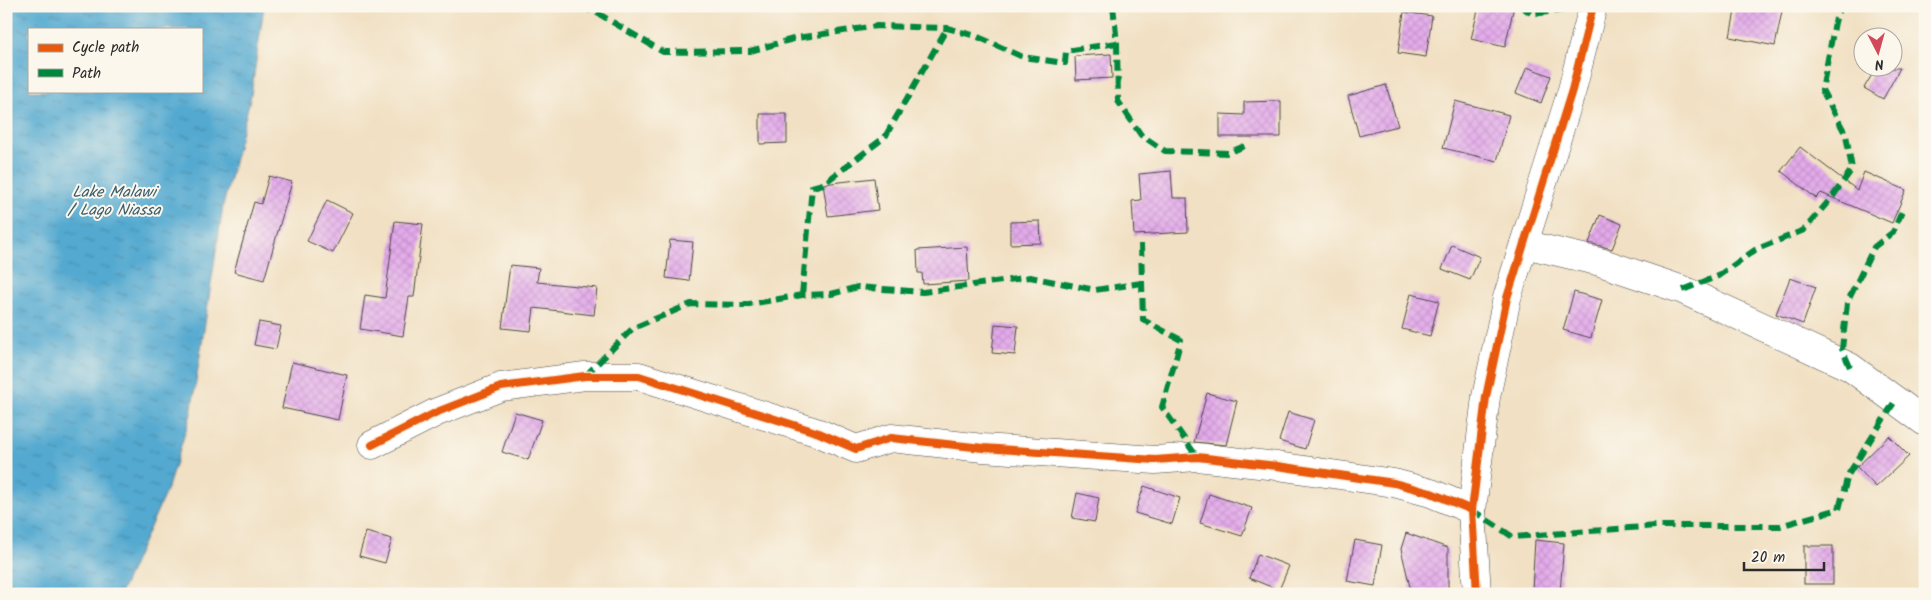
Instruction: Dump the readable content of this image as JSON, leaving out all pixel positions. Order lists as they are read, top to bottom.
{
  "water": ["Lake Malawi / Lago Niassa"],
  "legend": ["Cycle path", "Path"],
  "scale_bar": "20 m",
  "north": "bottom"
}
